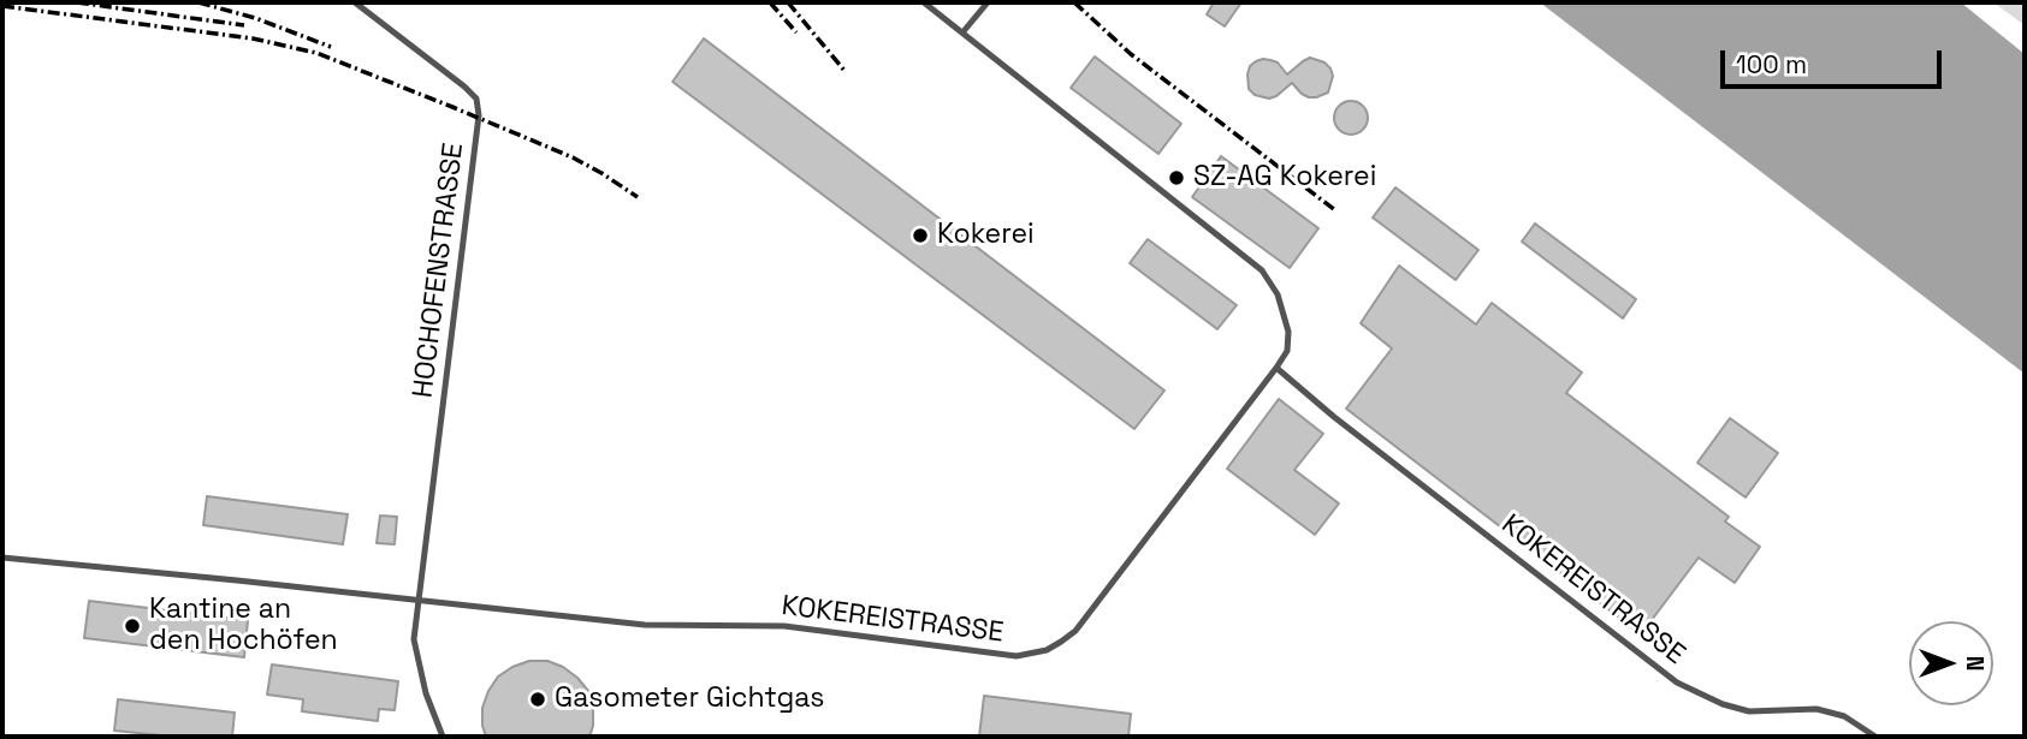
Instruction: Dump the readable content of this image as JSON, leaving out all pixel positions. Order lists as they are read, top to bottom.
{
  "streets": {
    "lane": ["HOCHOFENSTRASSE", "KOKEREISTRASSE"]
  },
  "crossings": [
    ["HOCHOFENSTRASSE", "KOKEREISTRASSE"]
  ],
  "places": [
    "SZ-AG Kokerei",
    "Kokerei",
    "Kantine an den Hochöfen",
    "Gasometer Gichtgas"
  ],
  "scale_bar": "100 m",
  "north": "right"
}
